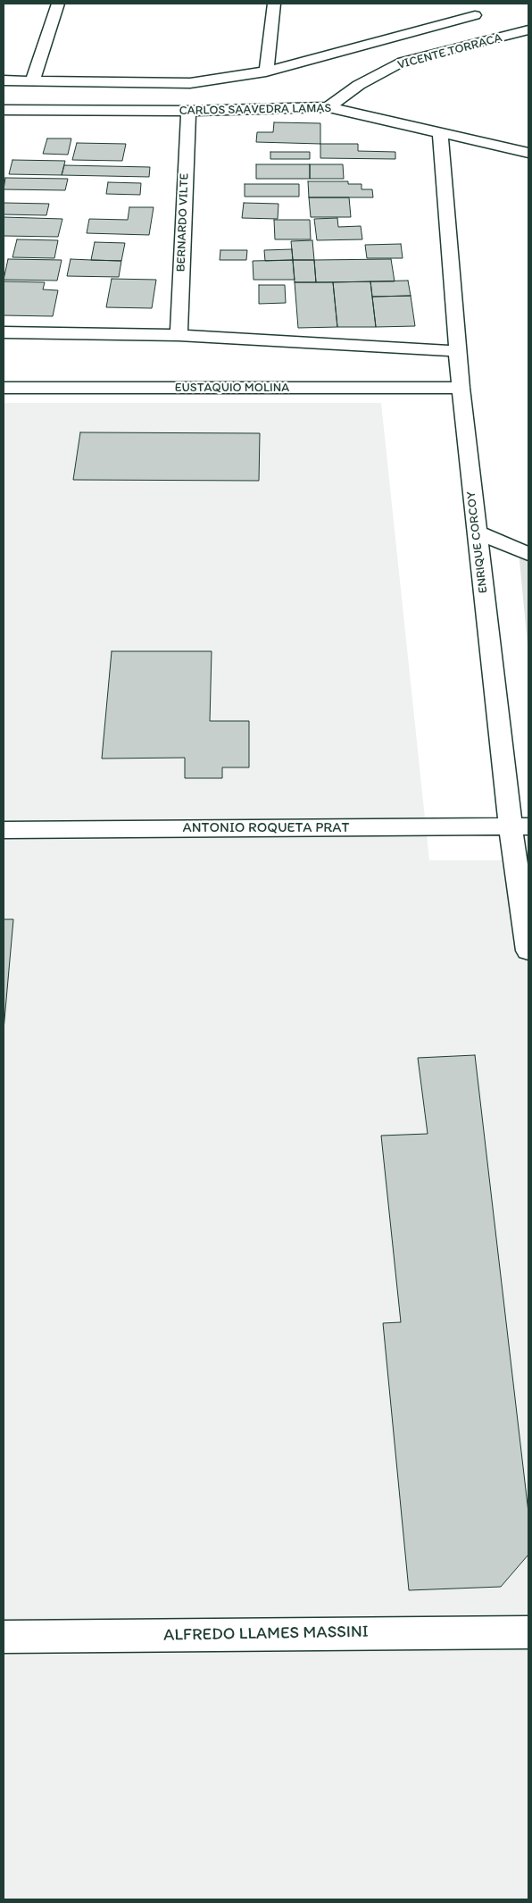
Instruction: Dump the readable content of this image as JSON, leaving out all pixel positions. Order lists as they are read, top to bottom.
{
  "streets": {
    "street": [
      "VICENTE TORRACA",
      "CARLOS SAAVEDRA LAMAS",
      "BERNARDO VILTE",
      "EUSTAQUIO MOLINA",
      "ENRIQUE CORCOY",
      "ANTONIO ROQUETA PRAT",
      "ALFREDO LLAMES MASSINI"
    ]
  },
  "crossings": [
    ["VICENTE TORRACA", "CARLOS SAAVEDRA LAMAS"],
    ["CARLOS SAAVEDRA LAMAS", "BERNARDO VILTE"],
    ["CARLOS SAAVEDRA LAMAS", "ENRIQUE CORCOY"],
    ["EUSTAQUIO MOLINA", "ENRIQUE CORCOY"],
    ["ENRIQUE CORCOY", "ANTONIO ROQUETA PRAT"]
  ]
}
